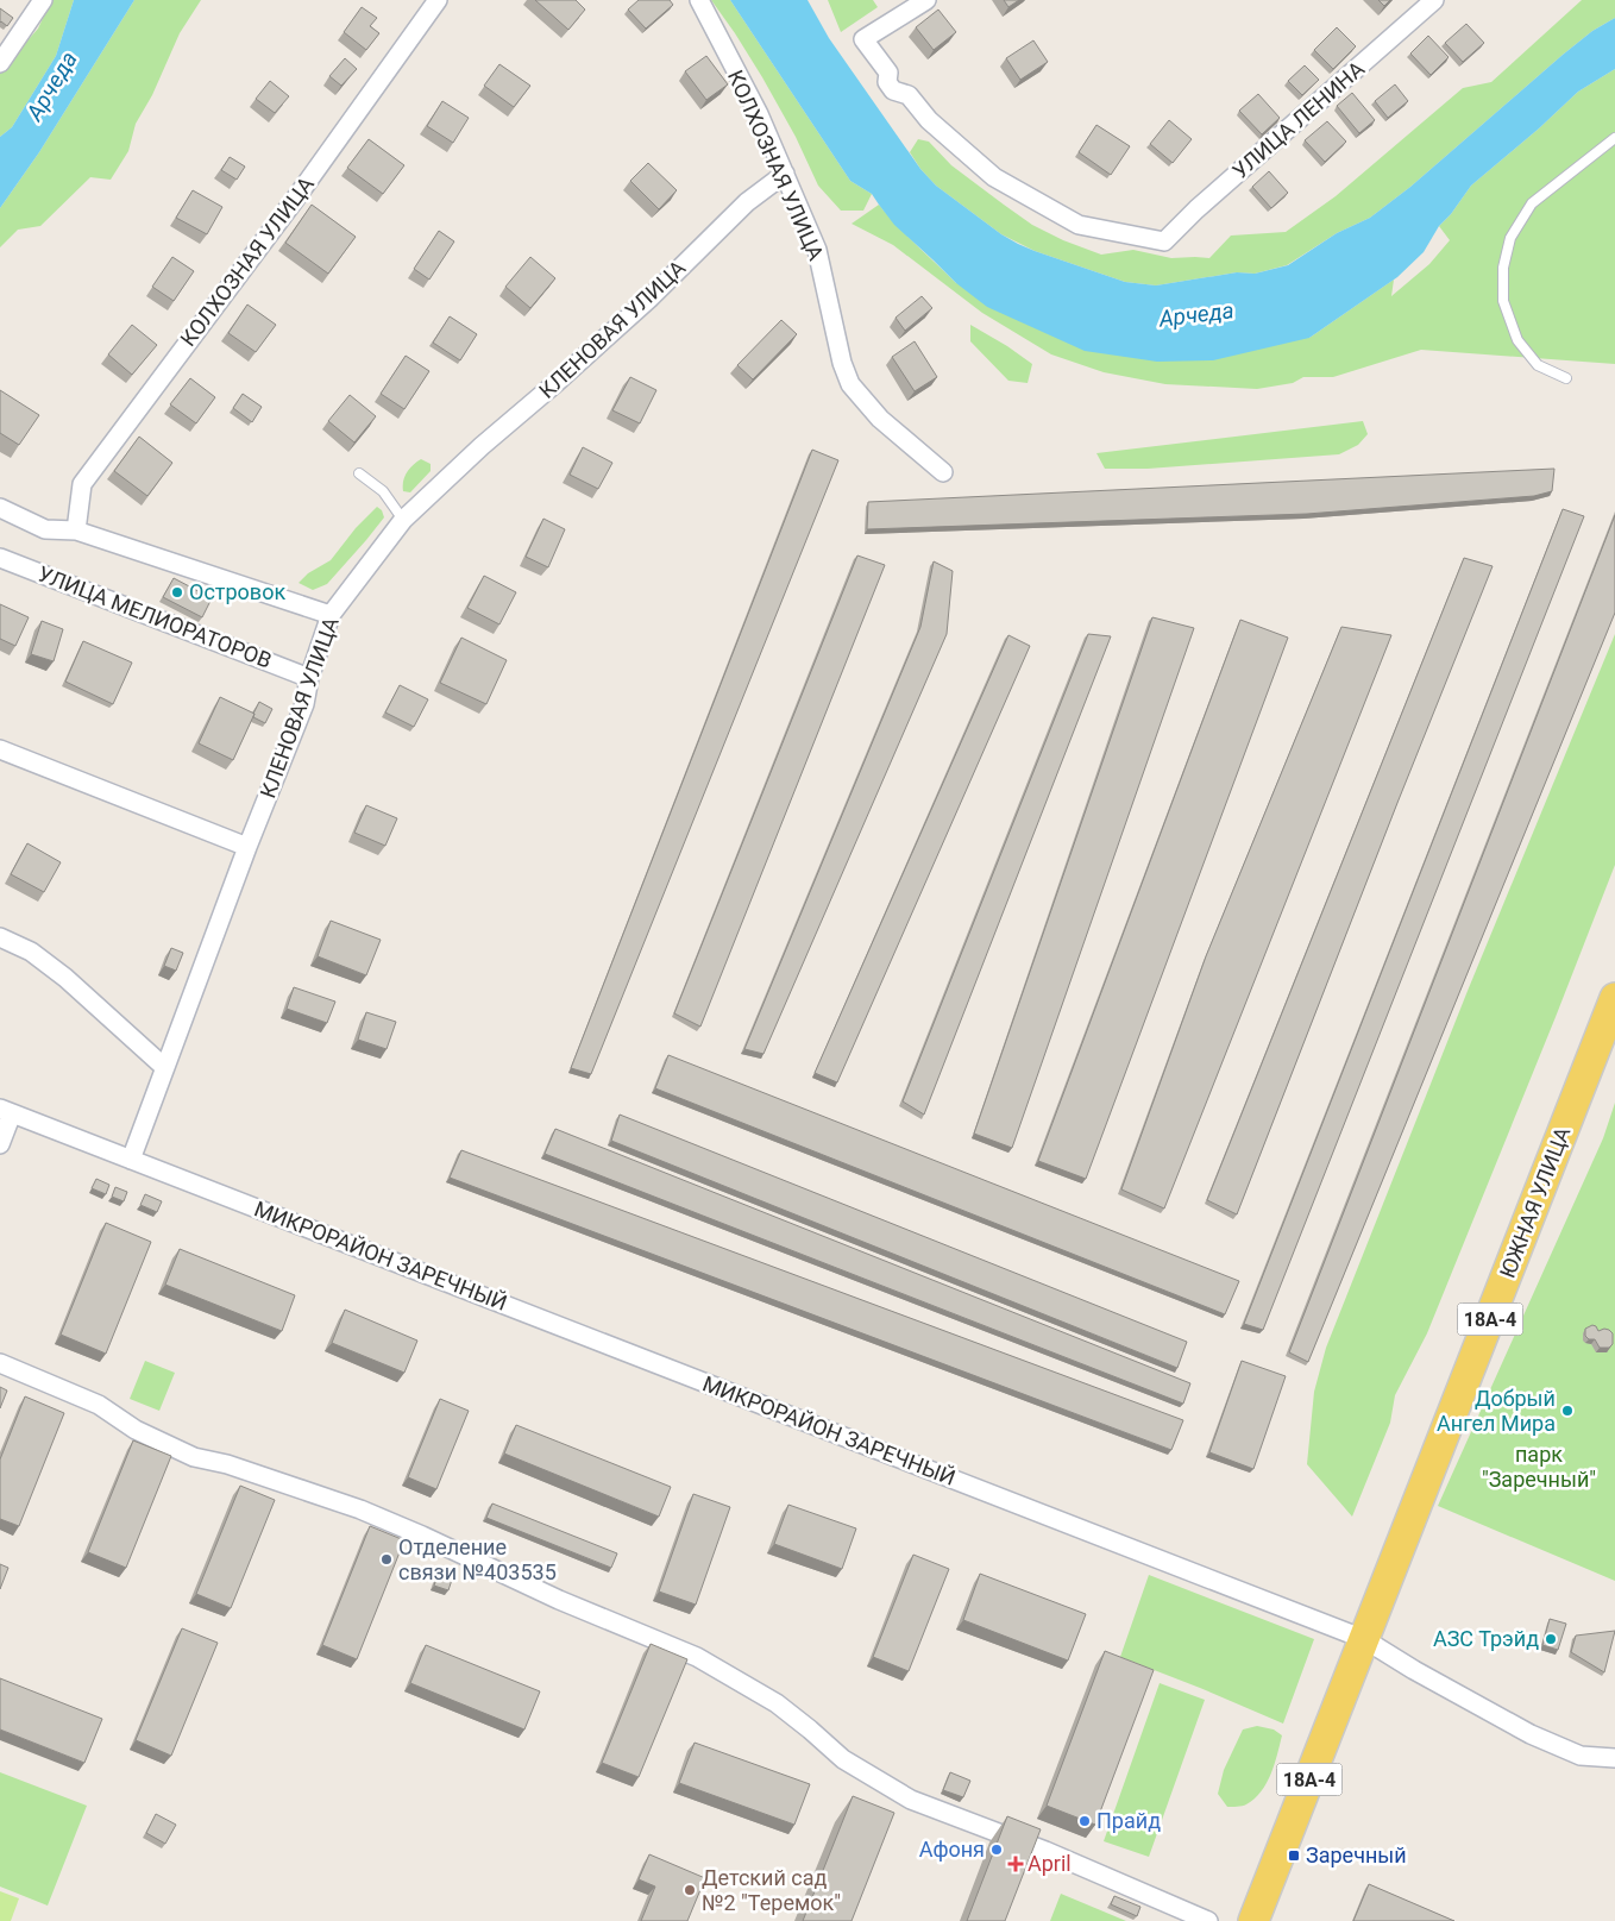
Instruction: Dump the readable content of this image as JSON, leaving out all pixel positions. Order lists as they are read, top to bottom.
{
  "streets": {
    "main road": ["ЮЖНАЯ УЛИЦА", "18А-4"],
    "street": [
      "УЛИЦА ЛЕНИНА",
      "КОЛХОЗНАЯ УЛИЦА",
      "КЛЕНОВАЯ УЛИЦА",
      "УЛИЦА МЕЛИОРАТОРОВ",
      "МИКРОРАЙОН ЗАРЕЧНЫЙ"
    ]
  },
  "crossings": [
    ["КОЛХОЗНАЯ УЛИЦА", "КЛЕНОВАЯ УЛИЦА"],
    ["КЛЕНОВАЯ УЛИЦА", "УЛИЦА МЕЛИОРАТОРОВ"],
    ["КЛЕНОВАЯ УЛИЦА", "МИКРОРАЙОН ЗАРЕЧНЫЙ"],
    ["ЮЖНАЯ УЛИЦА", "МИКРОРАЙОН ЗАРЕЧНЫЙ"],
    ["ЮЖНАЯ УЛИЦА", "18А-4"],
    ["МИКРОРАЙОН ЗАРЕЧНЫЙ", "18А-4"]
  ],
  "water": ["Арчеда"],
  "parks": ["парк \"Заречный\""],
  "places": {
    "other": [
      "Островок",
      "Добрый Ангел Мира",
      "Отделение связи №403535",
      "АЗС Трэйд",
      "Прайд",
      "Афоня",
      "Детский сад №2 \"Теремок\""
    ],
    "transit": ["Заречный"],
    "health": ["April"]
  }
}
